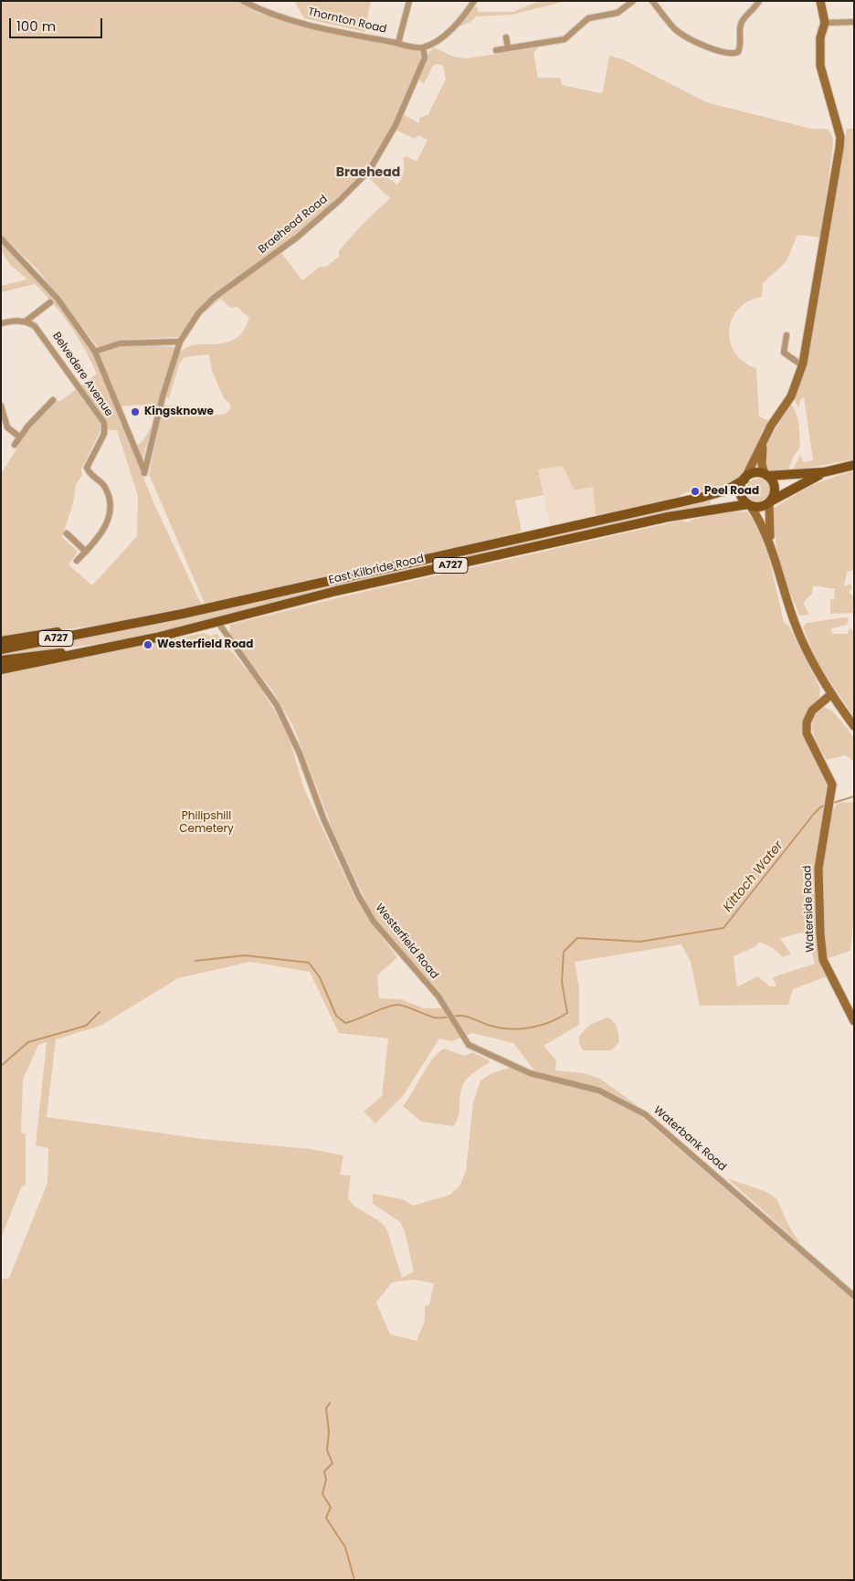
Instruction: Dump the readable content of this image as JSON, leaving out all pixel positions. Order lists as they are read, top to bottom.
{
  "streets": {
    "main road": ["A727", "East Kilbride Road"],
    "street": [
      "Thornton Road",
      "Braehead Road",
      "Belvedere Avenue",
      "Waterside Road",
      "Westerfield Road",
      "Waterbank Road"
    ]
  },
  "crossings": [
    ["Thornton Road", "Braehead Road"],
    ["East Kilbride Road", "Westerfield Road"],
    ["Westerfield Road", "Waterbank Road"]
  ],
  "districts": ["Braehead"],
  "water": ["Kittoch Water"],
  "parks": ["Philipshill Cemetery"],
  "places": ["Kingsknowe", "Peel Road", "Westerfield Road"],
  "scale_bar": "100 m"
}
